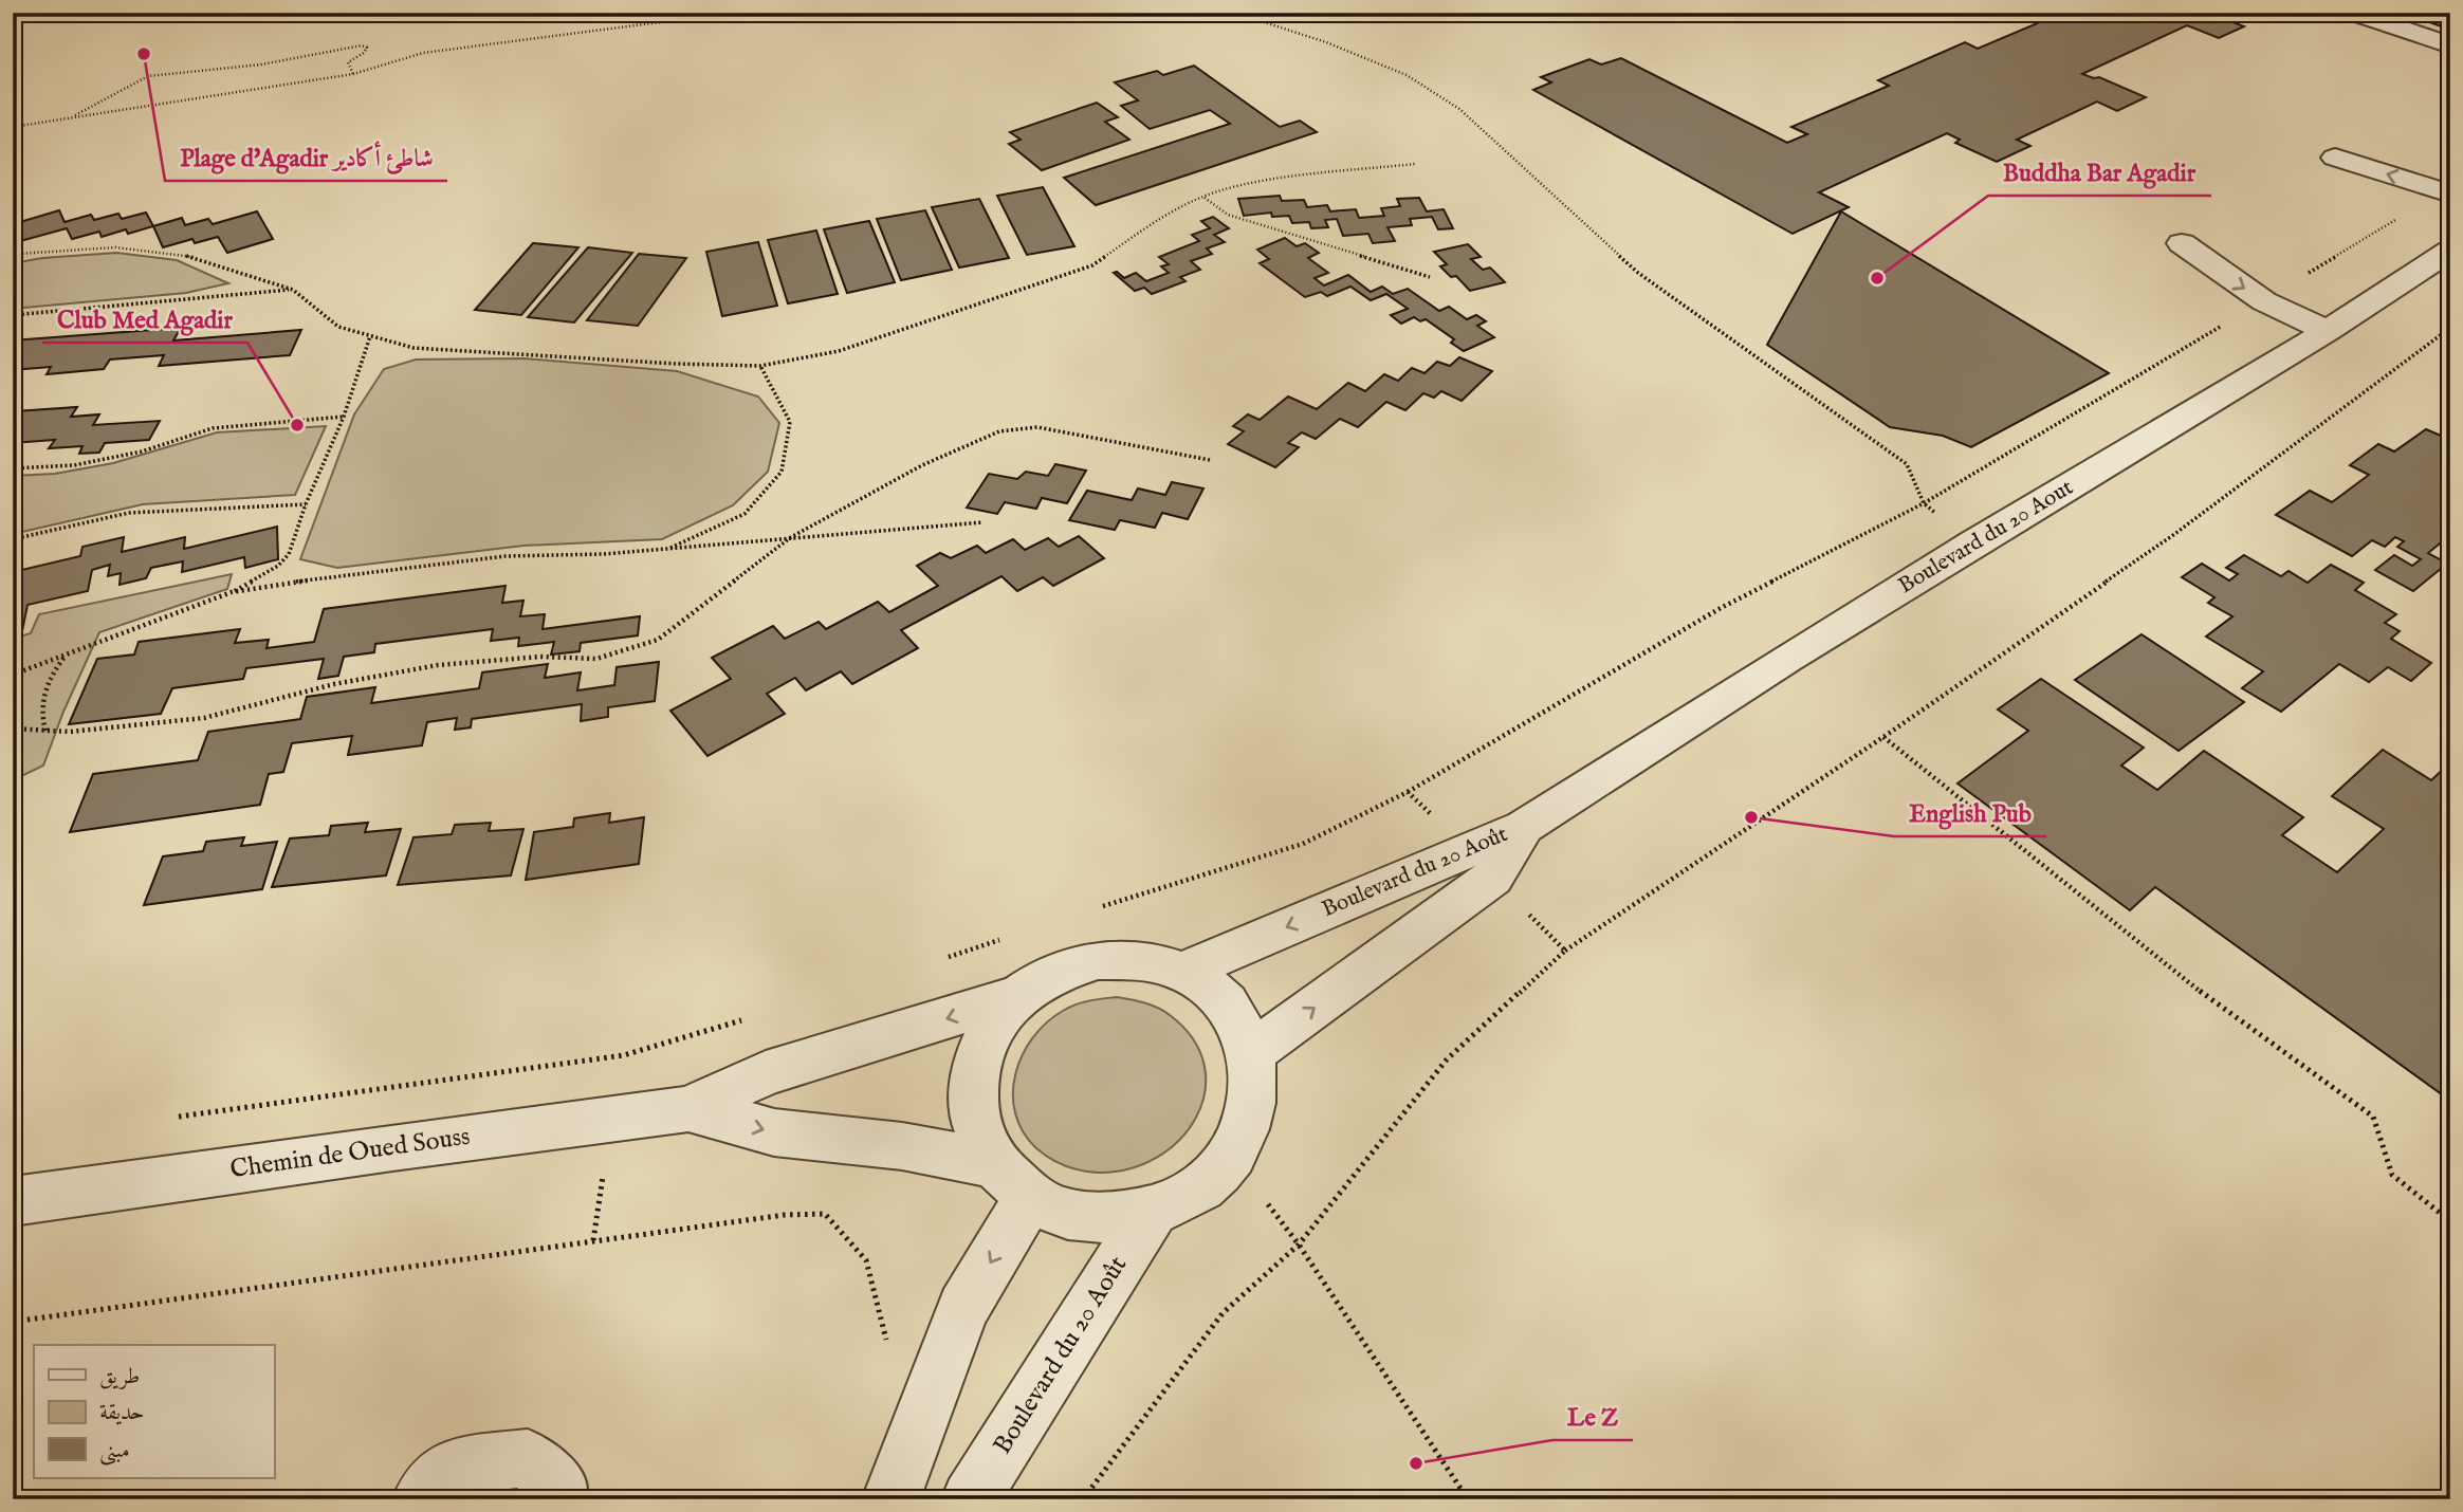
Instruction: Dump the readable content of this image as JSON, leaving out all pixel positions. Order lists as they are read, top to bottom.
{
  "streets": {
    "street": ["Boulevard du 20 Aout", "Boulevard du 20 Août", "Chemin de Oued Souss"]
  },
  "crossings": [
    ["Boulevard du 20 Aout", "Boulevard du 20 Août"],
    ["Boulevard du 20 Août", "Chemin de Oued Souss"]
  ],
  "places": [
    "Plage d'Agadir شاطئ أكادير",
    "Buddha Bar Agadir",
    "Club Med Agadir",
    "English Pub",
    "Le Z"
  ],
  "legend": ["طريق", "حديقة", "مبنى"]
}
